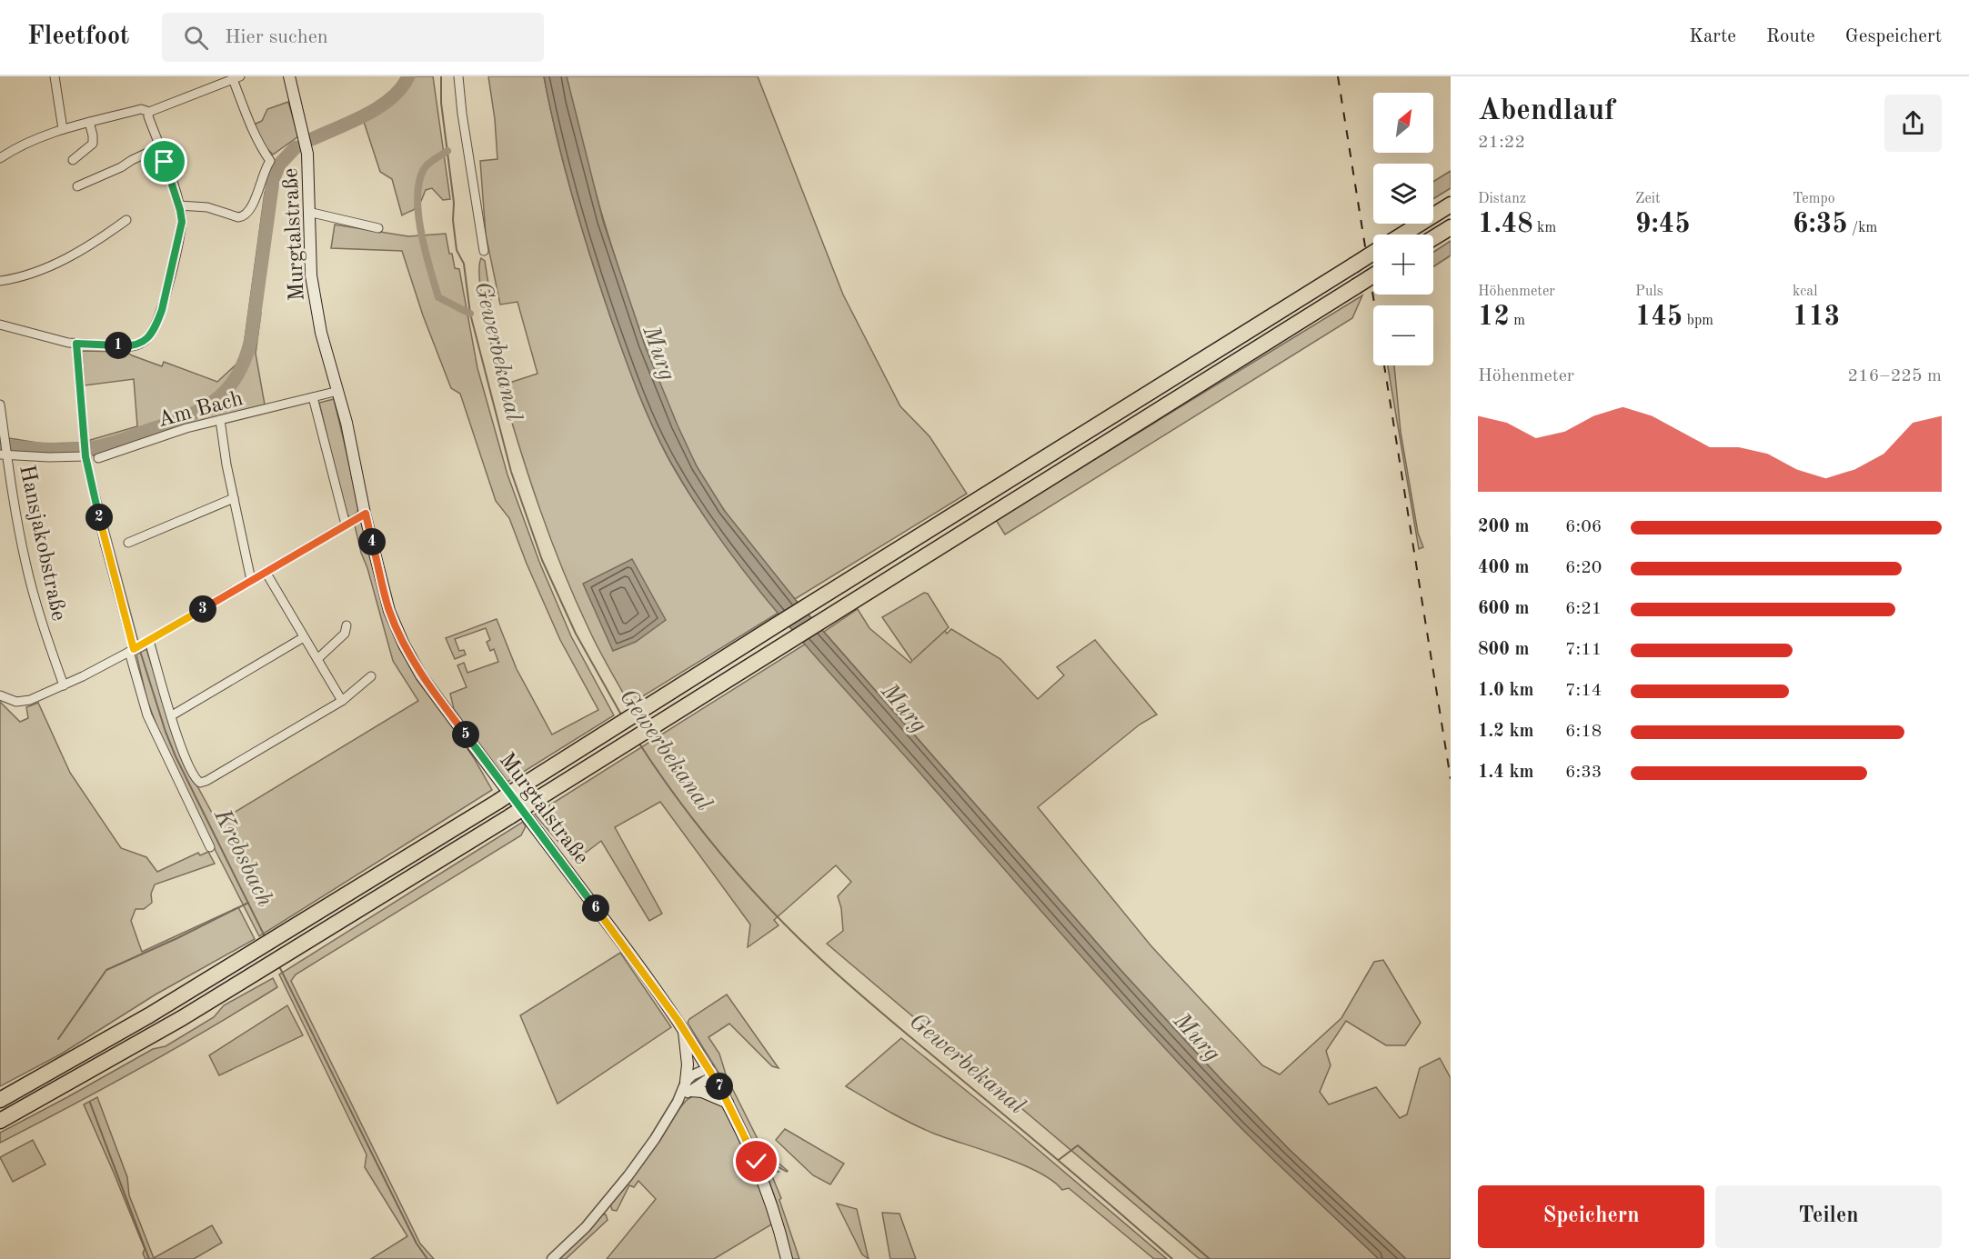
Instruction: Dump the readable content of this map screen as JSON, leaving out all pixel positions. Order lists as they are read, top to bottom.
{
  "streets": {
    "main road": ["Murgtalstraße"],
    "street": ["Am Bach", "Hansjakobstraße"]
  },
  "water": ["Gewerbekanal", "Murg", "Krebsbach"],
  "north": "top right",
  "page": {
    "header": "Fleetfoot",
    "search": "Hier suchen",
    "nav": ["Karte", "Route", "Gespeichert"],
    "heading": ["Abendlauf", "21:22"],
    "map_buttons": ["+", "−"],
    "stats": [
      ["Distanz", "1.48 km"],
      ["Zeit", "9:45"],
      ["Tempo", "6:35 /km"],
      ["Höhenmeter", "12 m"],
      ["Puls", "145 bpm"],
      ["kcal", "113"]
    ],
    "pins": [
      "1",
      "2",
      "4",
      "3",
      "5",
      "6",
      "7"
    ],
    "chart": ["Höhenmeter", "216–225 m"],
    "list": [
      {
        "name": "200 m",
        "note": "6:06"
      },
      {
        "name": "400 m",
        "note": "6:20"
      },
      {
        "name": "600 m",
        "note": "6:21"
      },
      {
        "name": "800 m",
        "note": "7:11"
      },
      {
        "name": "1.0 km",
        "note": "7:14"
      },
      {
        "name": "1.2 km",
        "note": "6:18"
      },
      {
        "name": "1.4 km",
        "note": "6:33"
      }
    ],
    "buttons": ["Speichern", "Teilen"]
  }
}
